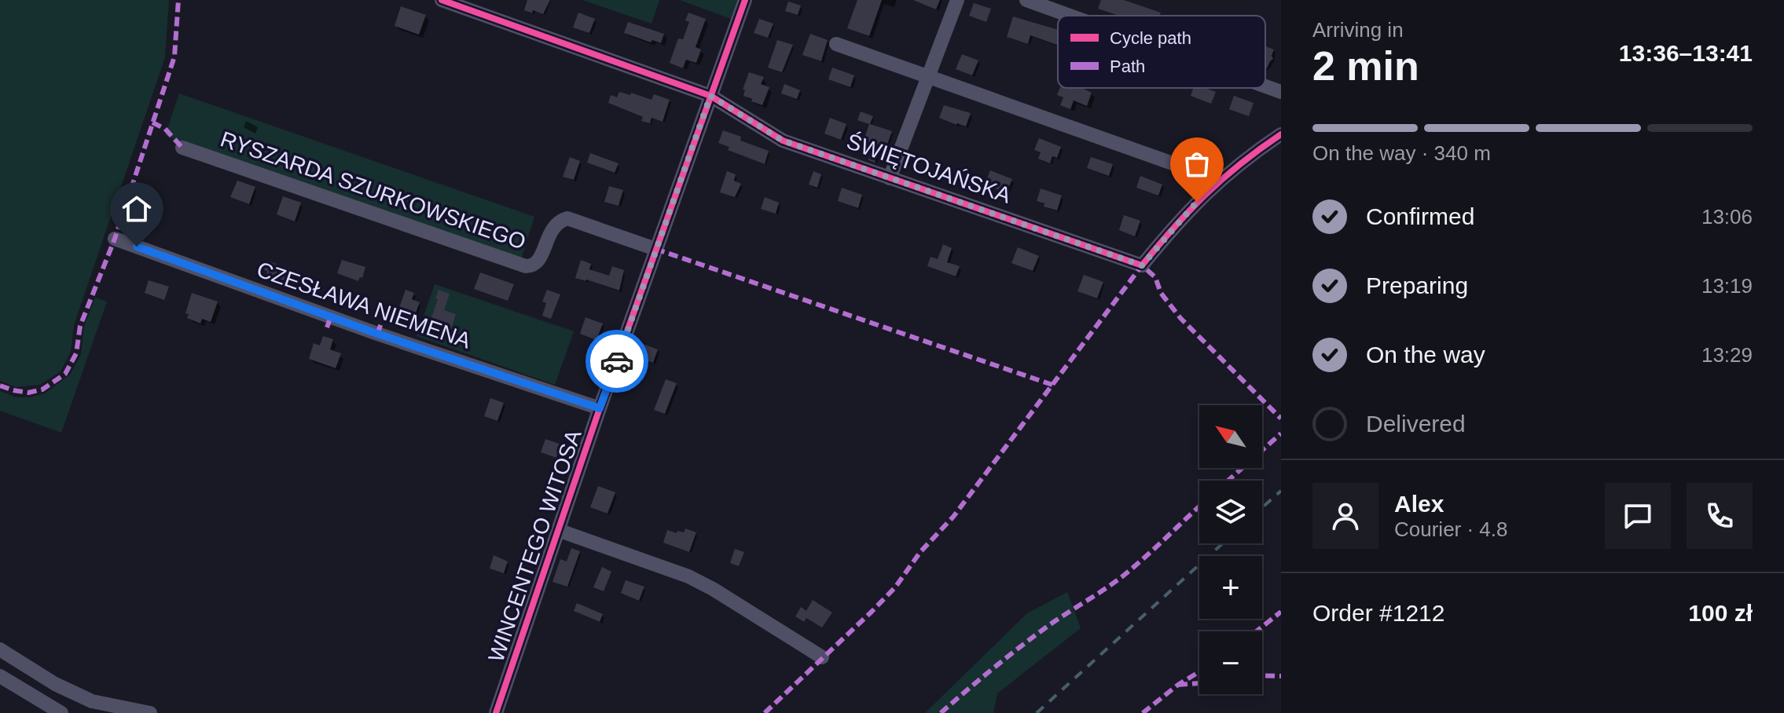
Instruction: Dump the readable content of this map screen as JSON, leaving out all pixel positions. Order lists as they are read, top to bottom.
{
  "streets": {
    "street": [
      "ŚWIĘTOJAŃSKA",
      "RYSZARDA SZURKOWSKIEGO",
      "CZESŁAWA NIEMENA",
      "WINCENTEGO WITOSA"
    ]
  },
  "crossings": [
    ["ŚWIĘTOJAŃSKA", "WINCENTEGO WITOSA"],
    ["RYSZARDA SZURKOWSKIEGO", "WINCENTEGO WITOSA"],
    ["CZESŁAWA NIEMENA", "WINCENTEGO WITOSA"]
  ],
  "legend": ["Cycle path", "Path"],
  "north": "top left",
  "page": {
    "heading": ["2 min", "Arriving in", "13:36–13:41"],
    "panel": [
      "Alex",
      "Courier · 4.8",
      "Order #1212",
      "100 zł"
    ],
    "bar": "On the way · 340 m",
    "list": [
      ["Confirmed", "13:06"],
      ["Preparing", "13:19"],
      ["On the way", "13:29"],
      "Delivered"
    ],
    "map_buttons": ["+", "−"]
  }
}
